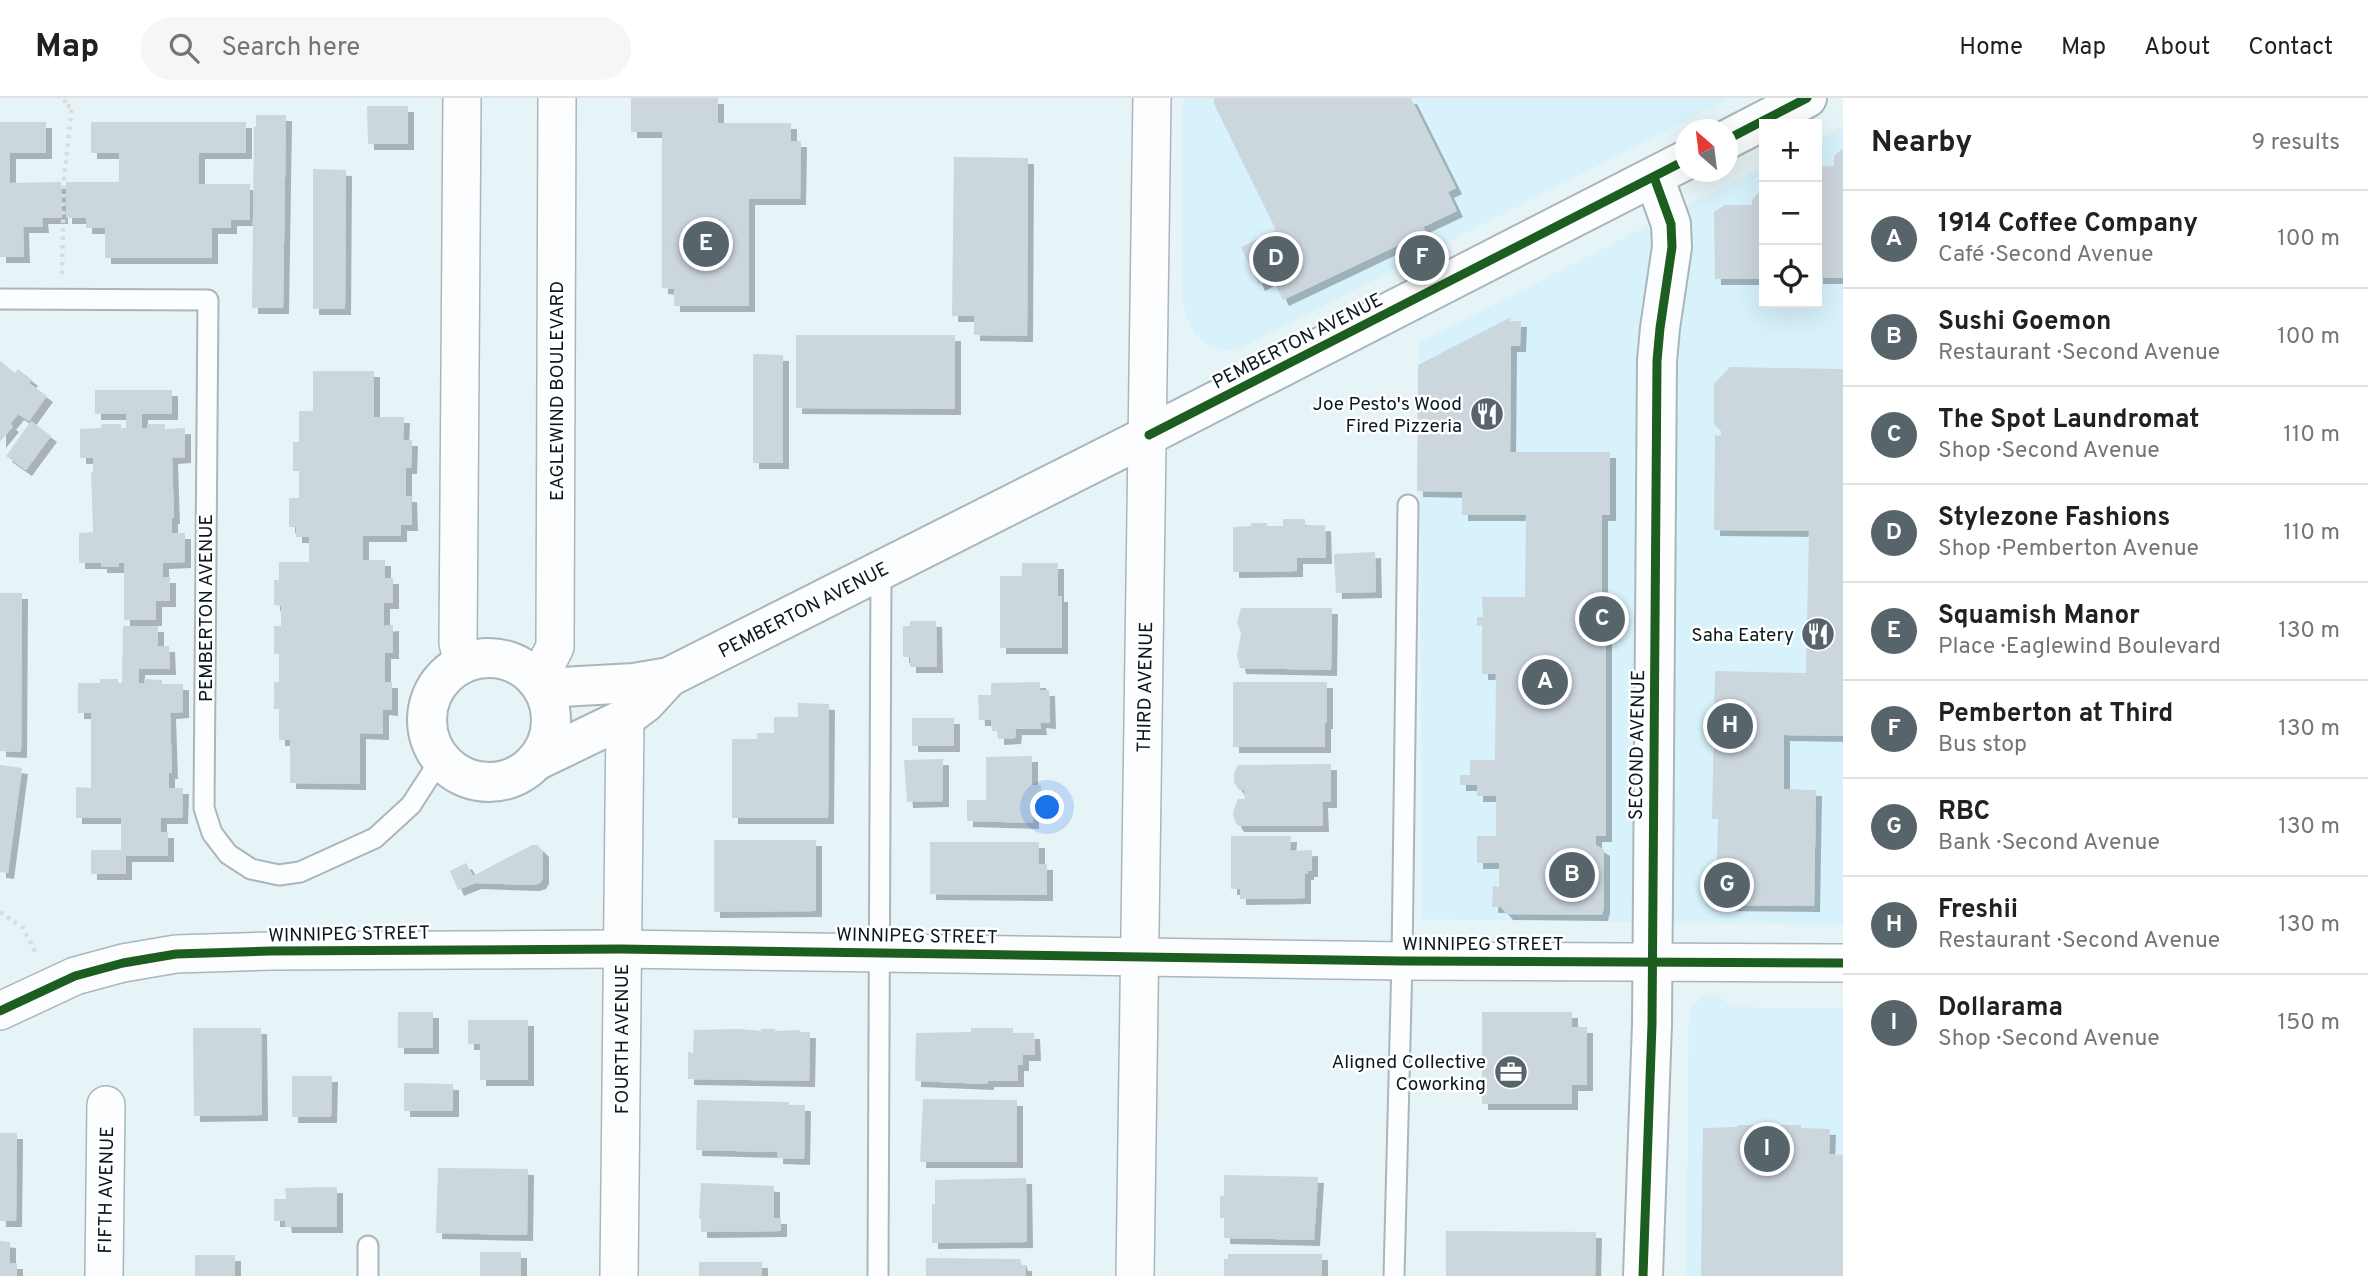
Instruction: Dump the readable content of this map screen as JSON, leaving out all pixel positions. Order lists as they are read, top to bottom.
{
  "streets": {
    "street": [
      "PEMBERTON AVENUE",
      "EAGLEWIND BOULEVARD",
      "THIRD AVENUE",
      "SECOND AVENUE",
      "WINNIPEG STREET",
      "FOURTH AVENUE",
      "FIFTH AVENUE"
    ]
  },
  "crossings": [
    ["PEMBERTON AVENUE", "EAGLEWIND BOULEVARD"],
    ["PEMBERTON AVENUE", "THIRD AVENUE"],
    ["PEMBERTON AVENUE", "SECOND AVENUE"],
    ["PEMBERTON AVENUE", "FOURTH AVENUE"],
    ["THIRD AVENUE", "WINNIPEG STREET"],
    ["SECOND AVENUE", "WINNIPEG STREET"],
    ["WINNIPEG STREET", "FOURTH AVENUE"]
  ],
  "places": {
    "restaurant": ["Joe Pesto's Wood Fired Pizzeria", "Saha Eatery"],
    "office": ["Aligned Collective Coworking"]
  },
  "north": "top left",
  "page": {
    "header": "Map",
    "search": "Search here",
    "nav": [
      "Home",
      "Map",
      "About",
      "Contact"
    ],
    "heading": ["Nearby", "9 results"],
    "map_buttons": ["+", "−"],
    "list": [
      {
        "mark": "A",
        "name": "1914 Coffee Company",
        "note": "Café · Second Avenue",
        "value": "100 m"
      },
      {
        "mark": "B",
        "name": "Sushi Goemon",
        "note": "Restaurant · Second Avenue",
        "value": "100 m"
      },
      {
        "mark": "C",
        "name": "The Spot Laundromat",
        "note": "Shop · Second Avenue",
        "value": "110 m"
      },
      {
        "mark": "D",
        "name": "Stylezone Fashions",
        "note": "Shop · Pemberton Avenue",
        "value": "110 m"
      },
      {
        "mark": "E",
        "name": "Squamish Manor",
        "note": "Place · Eaglewind Boulevard",
        "value": "130 m"
      },
      {
        "mark": "F",
        "name": "Pemberton at Third",
        "note": "Bus stop",
        "value": "130 m"
      },
      {
        "mark": "G",
        "name": "RBC",
        "note": "Bank · Second Avenue",
        "value": "130 m"
      },
      {
        "mark": "H",
        "name": "Freshii",
        "note": "Restaurant · Second Avenue",
        "value": "130 m"
      },
      {
        "mark": "I",
        "name": "Dollarama",
        "note": "Shop · Second Avenue",
        "value": "150 m"
      }
    ],
    "pins": [
      "E",
      "F",
      "D",
      "C",
      "A",
      "H",
      "B",
      "G",
      "I"
    ]
  }
}
